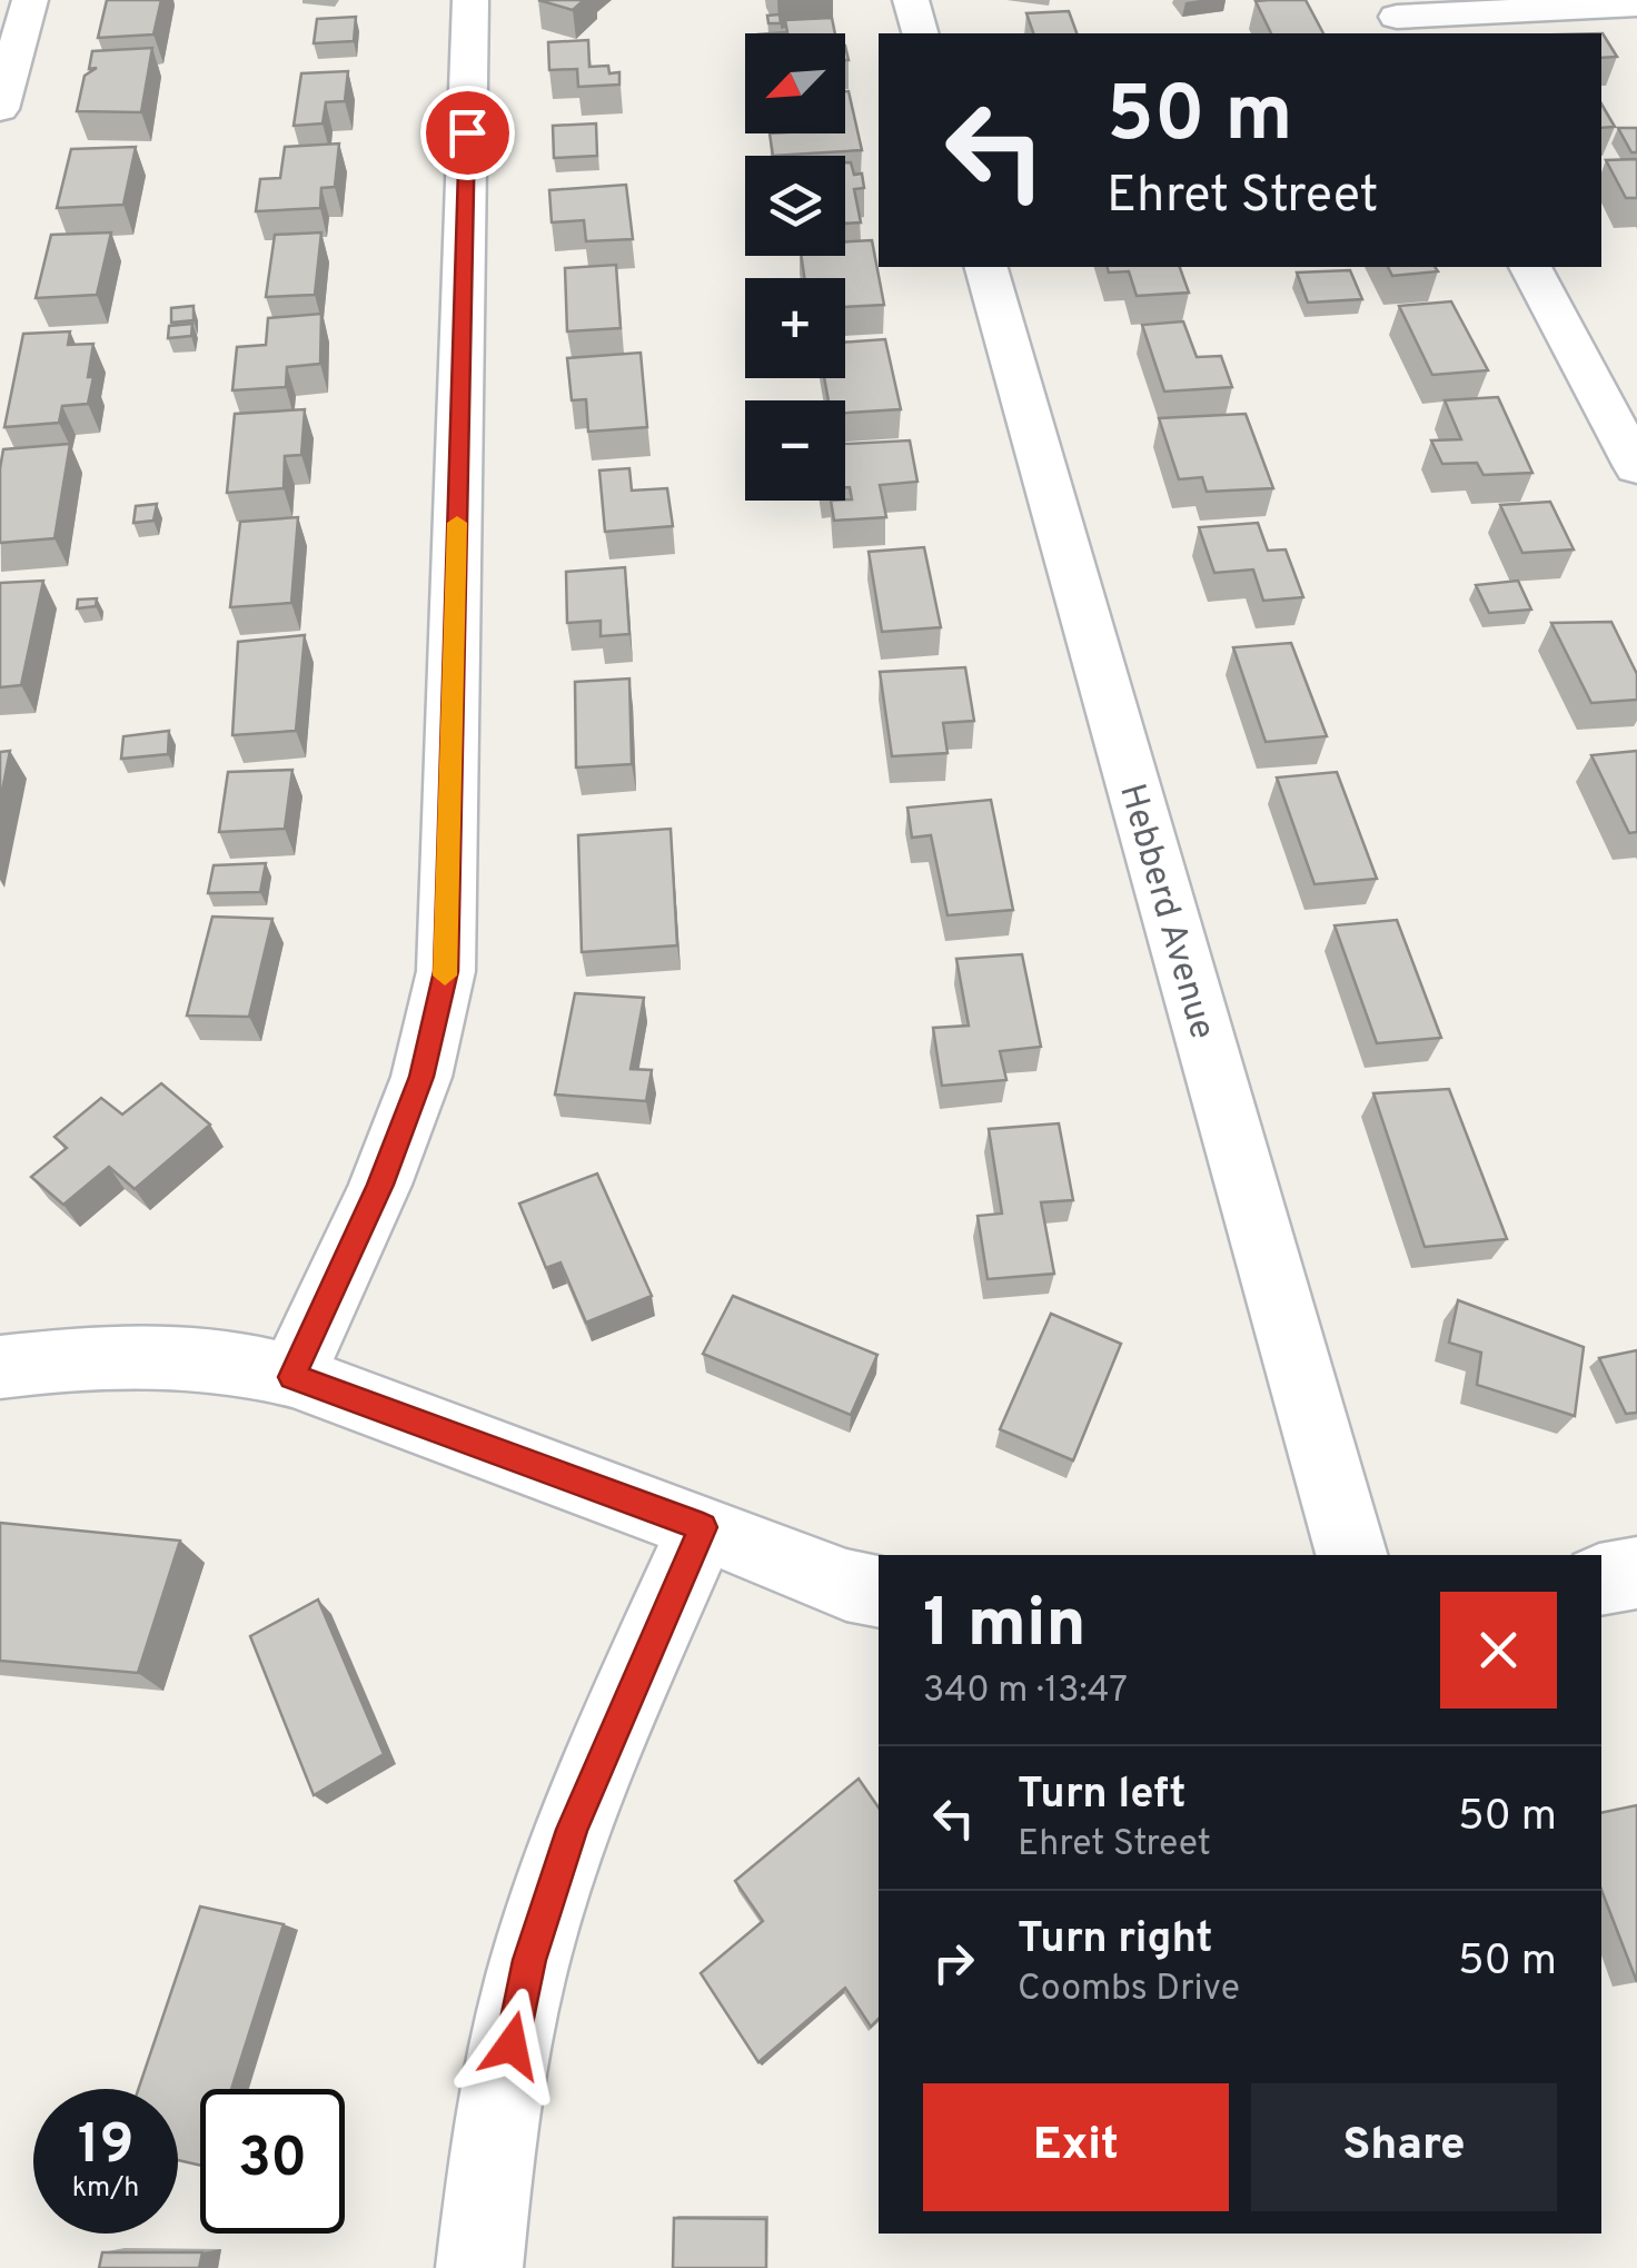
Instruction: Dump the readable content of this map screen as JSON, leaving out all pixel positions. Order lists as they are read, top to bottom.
{
  "streets": {
    "street": ["Hebberd Avenue"]
  },
  "north": "bottom left",
  "page": {
    "map_buttons": ["+", "−"],
    "turn": ["50 m", "Ehret Street"],
    "heading": ["1 min", "340 m · 13:47"],
    "list": [
      {
        "name": "Turn left",
        "note": "Ehret Street",
        "value": "50 m"
      },
      {
        "name": "Turn right",
        "note": "Coombs Drive",
        "value": "50 m"
      }
    ],
    "buttons": ["Exit", "Share"],
    "speed": "19 km/h",
    "limit": "30"
  }
}
